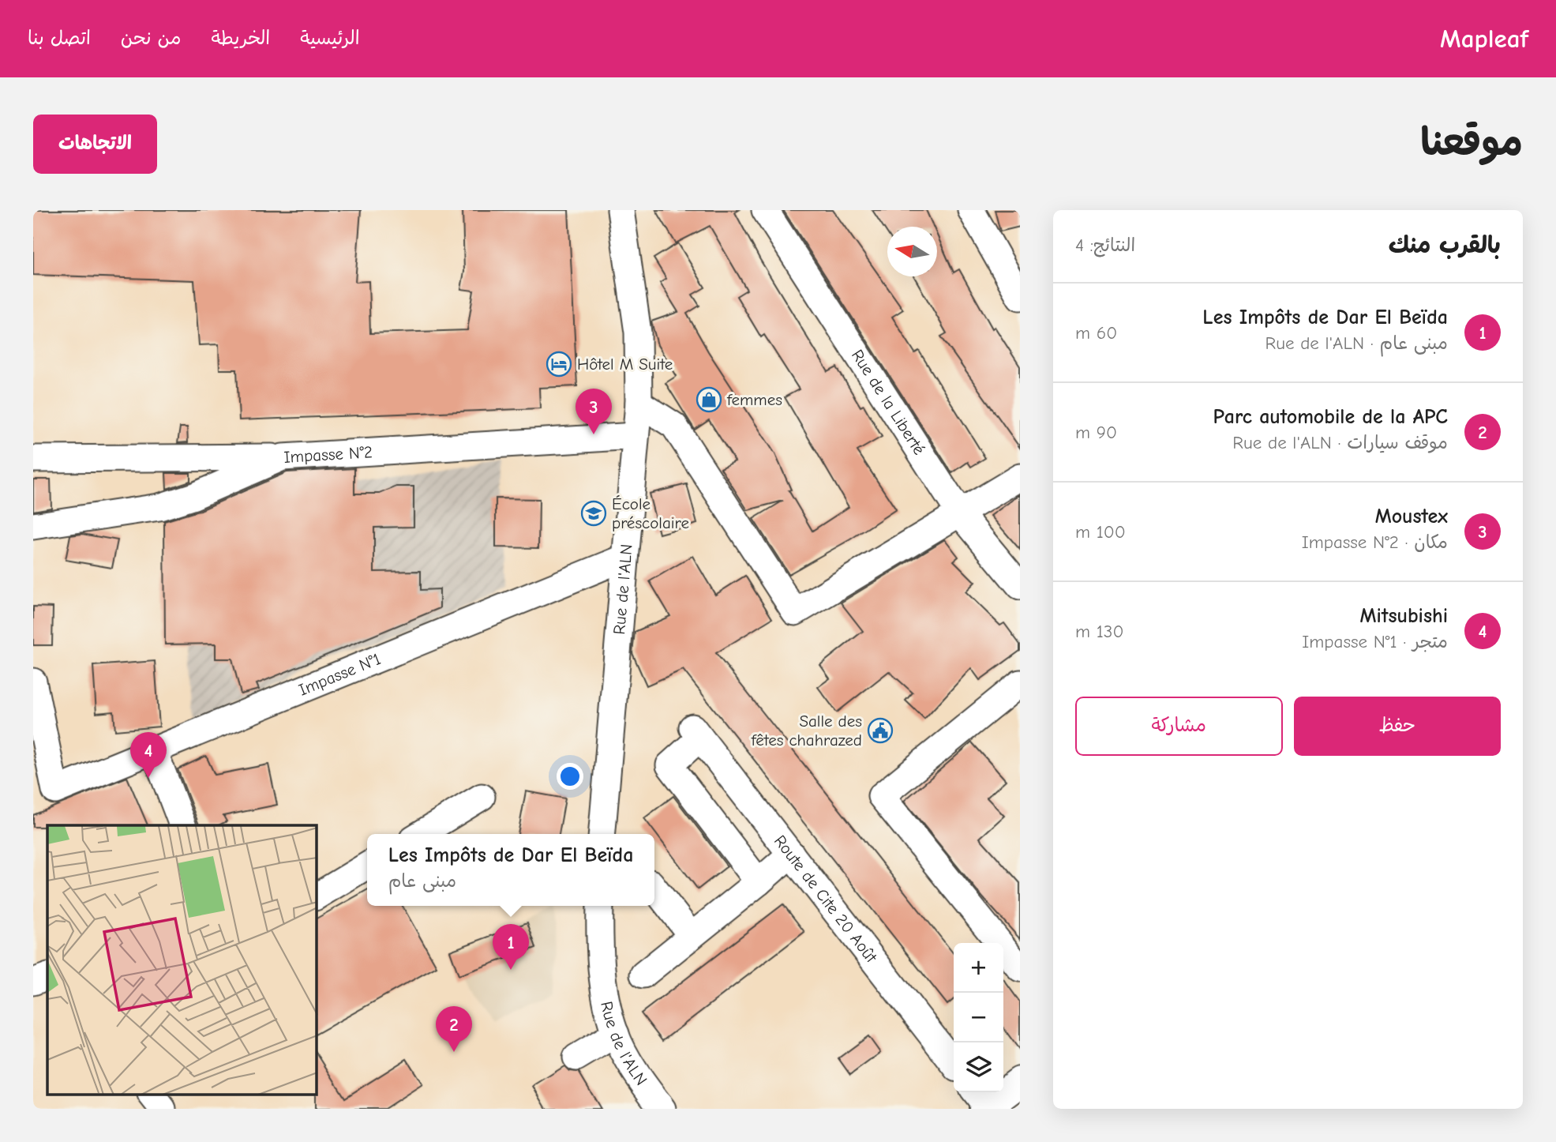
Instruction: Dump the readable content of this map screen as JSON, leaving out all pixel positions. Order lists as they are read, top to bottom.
{
  "streets": {
    "street": [
      "Rue de la Liberté",
      "Impasse N°2",
      "Rue de l'ALN",
      "Impasse N°1",
      "Route de Cite 20 Août"
    ]
  },
  "crossings": [
    ["Impasse N°2", "Rue de l'ALN"],
    ["Rue de l'ALN", "Impasse N°1"]
  ],
  "places": {
    "hotel": ["Hôtel M Suite"],
    "shop": ["femmes"],
    "school or university": ["École préscolaire"],
    "public building": ["Salle des fêtes chahrazed"]
  },
  "north": "left",
  "page": {
    "header": "Mapleaf",
    "nav": [
      "الرئيسية",
      "الخريطة",
      "من نحن",
      "اتصل بنا"
    ],
    "title": "موقعنا",
    "buttons": [
      "الاتجاهات",
      ["حفظ", "مشاركة"]
    ],
    "heading": ["بالقرب منك", "النتائج: 4"],
    "list": [
      {
        "mark": "1",
        "name": "Les Impôts de Dar El Beïda",
        "note": "مبنى عام · Rue de l'ALN",
        "value": "60 m"
      },
      {
        "mark": "2",
        "name": "Parc automobile de la APC",
        "note": "موقف سيارات · Rue de l'ALN",
        "value": "90 m"
      },
      {
        "mark": "3",
        "name": "Moustex",
        "note": "مكان · Impasse N°2",
        "value": "100 m"
      },
      {
        "mark": "4",
        "name": "Mitsubishi",
        "note": "متجر · Impasse N°1",
        "value": "130 m"
      }
    ],
    "pins": [
      "3",
      "4",
      "1",
      "2"
    ],
    "popup": ["Les Impôts de Dar El Beïda", "مبنى عام"],
    "map_buttons": ["+", "−"]
  }
}
